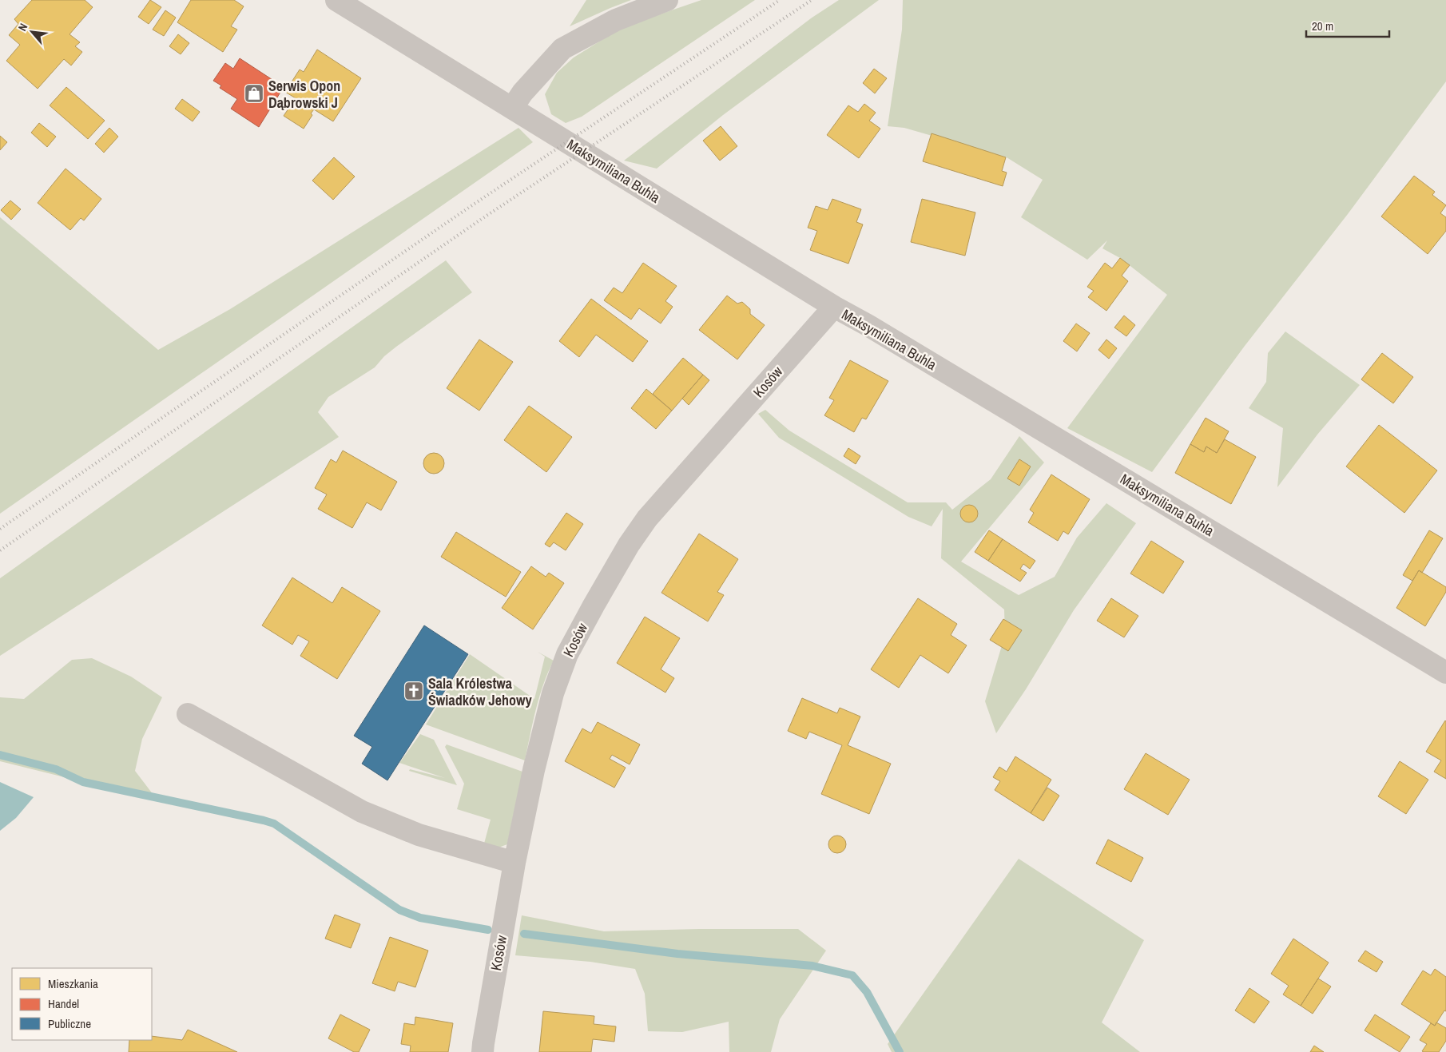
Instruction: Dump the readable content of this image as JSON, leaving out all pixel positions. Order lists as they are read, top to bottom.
{
  "streets": {
    "street": ["Maksymiliana Buhla", "Kosów"]
  },
  "crossings": [
    ["Maksymiliana Buhla", "Kosów"]
  ],
  "places": {
    "shop": ["Serwis Opon Dąbrowski J"],
    "church": ["Sala Królestwa Świadków Jehowy"]
  },
  "legend": ["Mieszkania", "Handel", "Publiczne"],
  "scale_bar": "20 m",
  "north": "top left"
}
